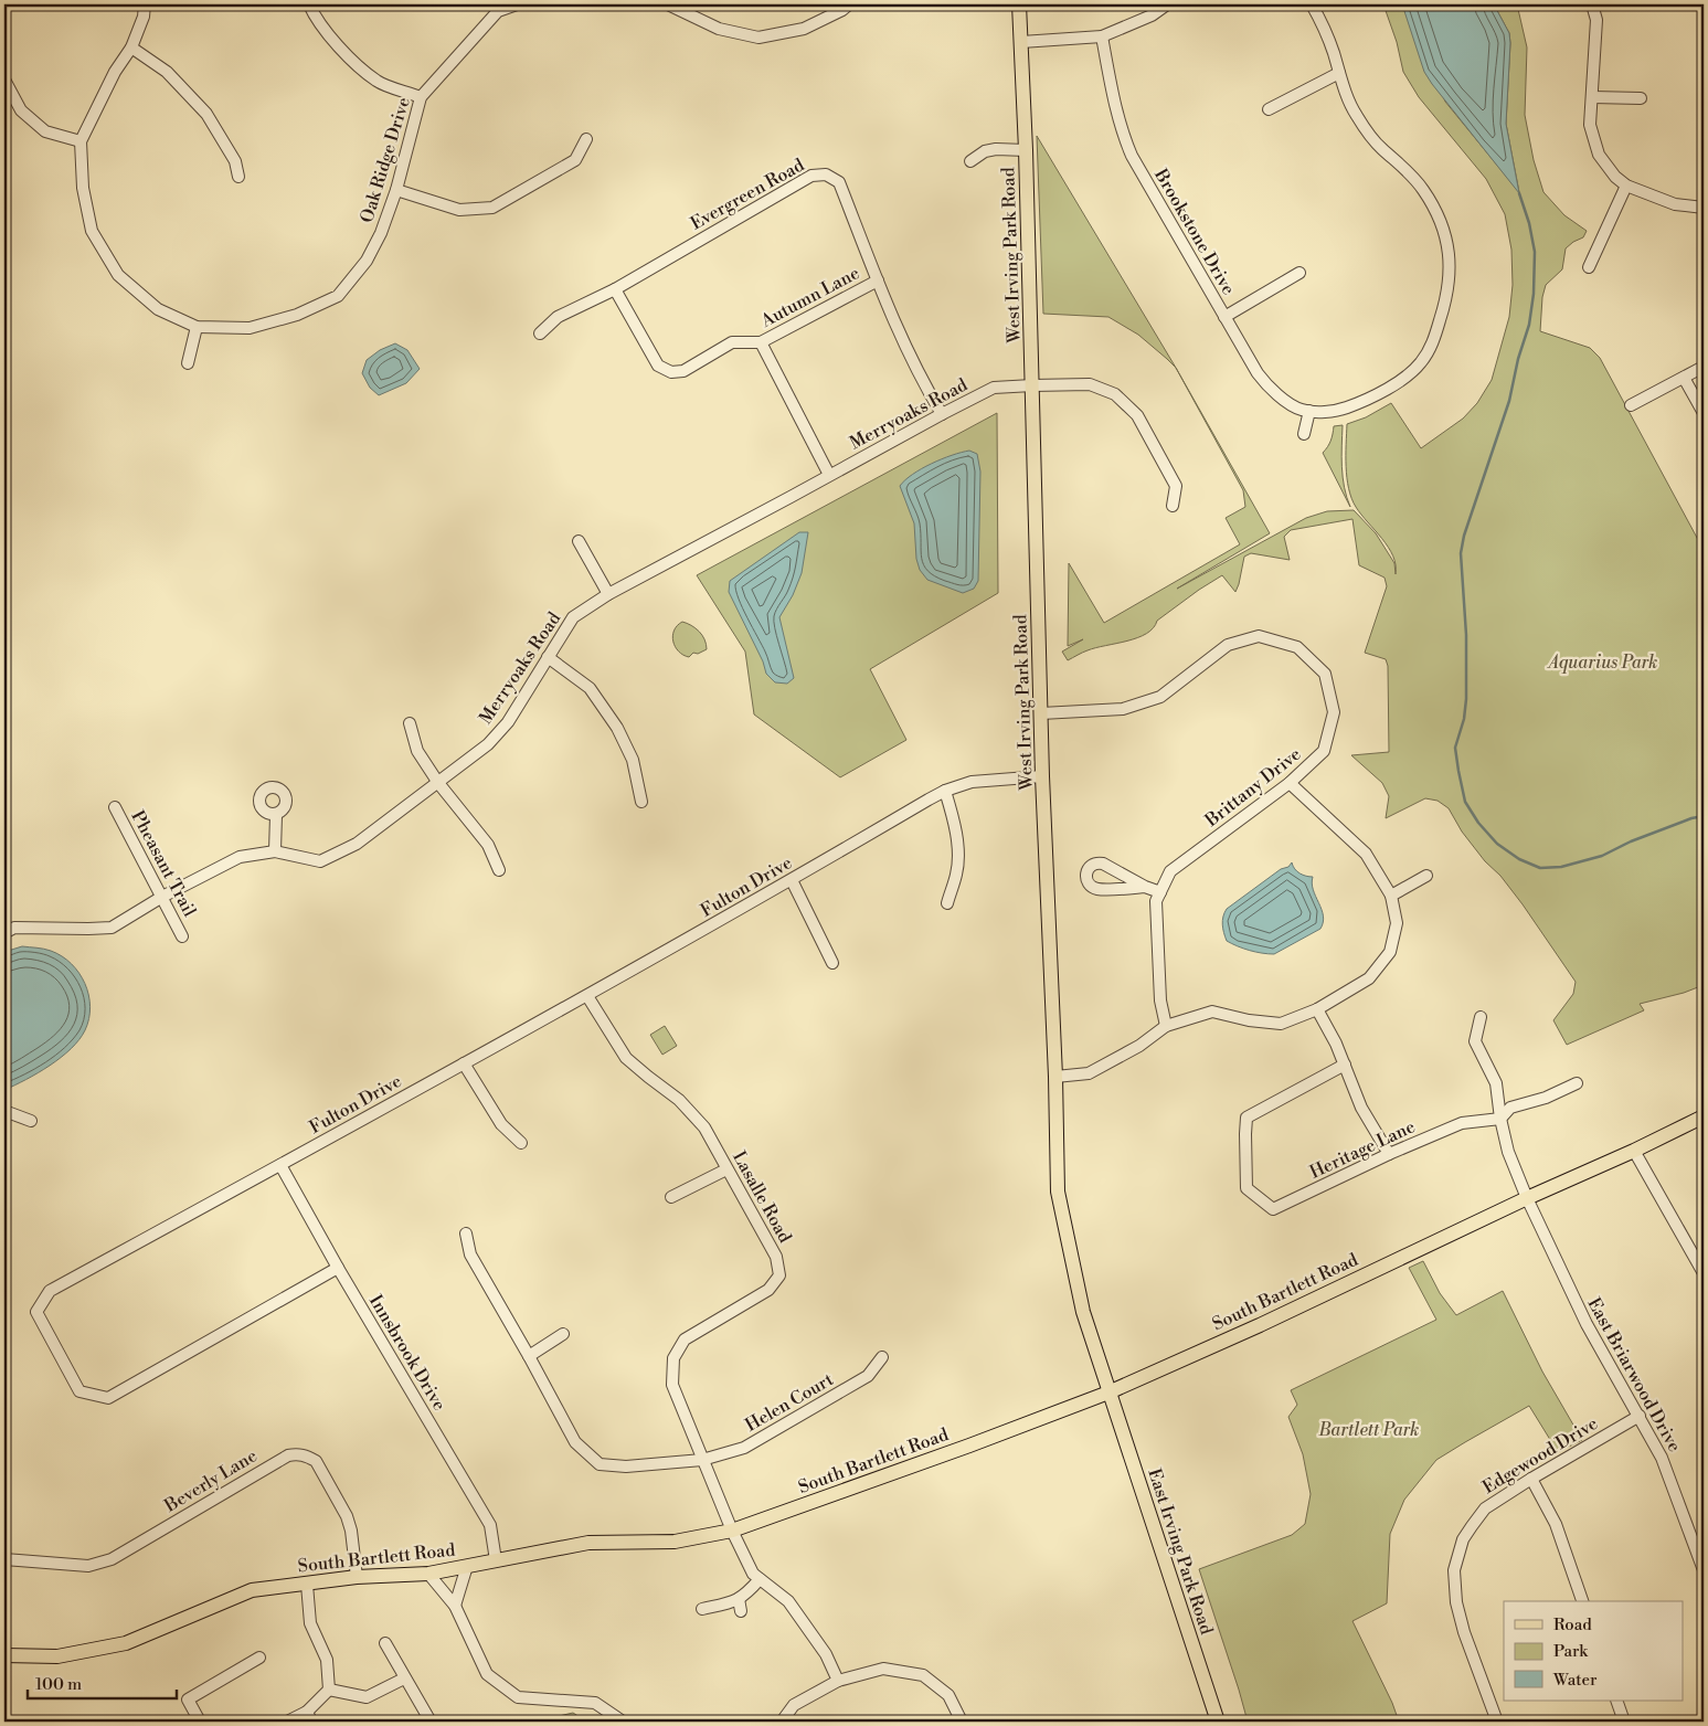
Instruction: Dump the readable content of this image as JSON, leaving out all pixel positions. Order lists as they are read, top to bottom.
{
  "streets": {
    "main road": ["West Irving Park Road", "South Bartlett Road", "East Irving Park Road"],
    "street": [
      "Oak Ridge Drive",
      "Evergreen Road",
      "Brookstone Drive",
      "Autumn Lane",
      "Merryoaks Road",
      "Brittany Drive",
      "Pheasant Trail",
      "Fulton Drive",
      "Heritage Lane",
      "Lasalle Road",
      "Innsbrook Drive",
      "East Briarwood Drive",
      "Helen Court",
      "Edgewood Drive",
      "Beverly Lane"
    ]
  },
  "crossings": [
    ["Evergreen Road", "Autumn Lane"],
    ["Evergreen Road", "Merryoaks Road"],
    ["West Irving Park Road", "Merryoaks Road"],
    ["West Irving Park Road", "Brittany Drive"],
    ["West Irving Park Road", "Fulton Drive"],
    ["West Irving Park Road", "South Bartlett Road"],
    ["West Irving Park Road", "East Irving Park Road"],
    ["Merryoaks Road", "Pheasant Trail"],
    ["Fulton Drive", "Lasalle Road"],
    ["Fulton Drive", "Innsbrook Drive"],
    ["Heritage Lane", "East Briarwood Drive"],
    ["Lasalle Road", "South Bartlett Road"],
    ["Lasalle Road", "Helen Court"],
    ["South Bartlett Road", "Innsbrook Drive"],
    ["South Bartlett Road", "East Briarwood Drive"],
    ["South Bartlett Road", "Beverly Lane"],
    ["South Bartlett Road", "East Irving Park Road"],
    ["East Briarwood Drive", "Edgewood Drive"]
  ],
  "parks": ["Aquarius Park", "Bartlett Park"],
  "legend": ["Road", "Park", "Water"],
  "scale_bar": "100 m"
}
